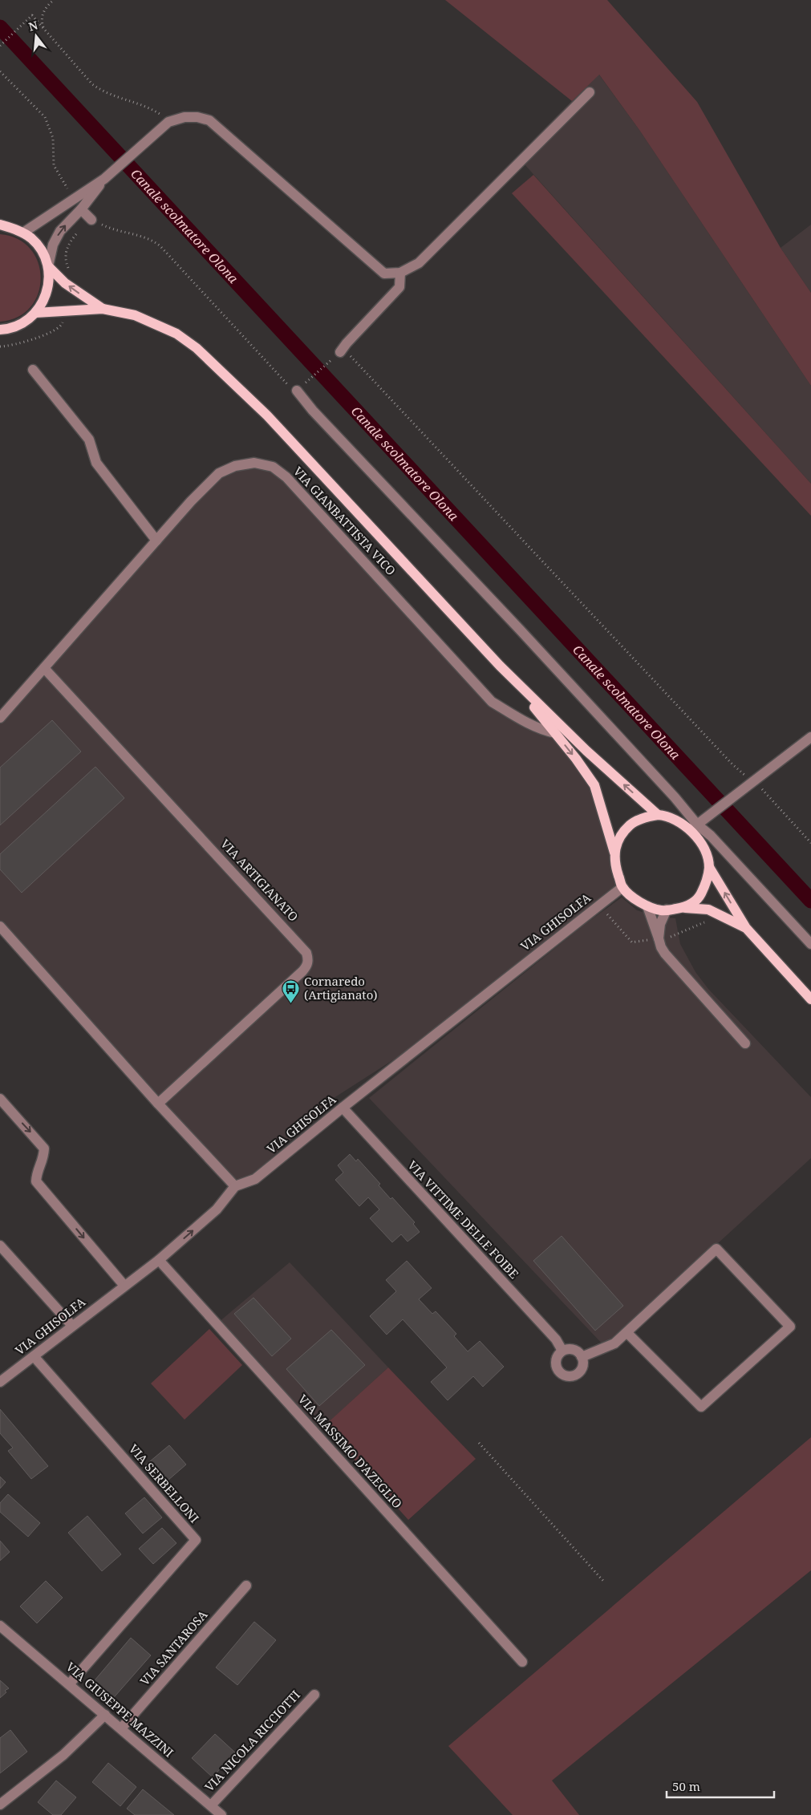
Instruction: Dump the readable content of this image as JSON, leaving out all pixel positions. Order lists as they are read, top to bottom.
{
  "streets": {
    "street": [
      "VIA GIANBATTISTA VICO",
      "VIA ARTIGIANATO",
      "VIA GHISOLFA",
      "VIA VITTIME DELLE FOIBE",
      "VIA MASSIMO D'AZEGLIO",
      "VIA SERBELLONI",
      "VIA SANTAROSA",
      "VIA GIUSEPPE MAZZINI",
      "VIA NICOLA RICCIOTTI"
    ]
  },
  "crossings": [
    ["VIA GIANBATTISTA VICO", "VIA ARTIGIANATO"],
    ["VIA GHISOLFA", "VIA VITTIME DELLE FOIBE"],
    ["VIA GHISOLFA", "VIA MASSIMO D'AZEGLIO"],
    ["VIA GHISOLFA", "VIA SERBELLONI"],
    ["VIA SERBELLONI", "VIA GIUSEPPE MAZZINI"],
    ["VIA SANTAROSA", "VIA GIUSEPPE MAZZINI"],
    ["VIA GIUSEPPE MAZZINI", "VIA NICOLA RICCIOTTI"]
  ],
  "water": ["Canale scolmatore Olona"],
  "places": {
    "bus stop": ["Cornaredo (Artigianato)"]
  },
  "scale_bar": "50 m",
  "north": "top"
}
